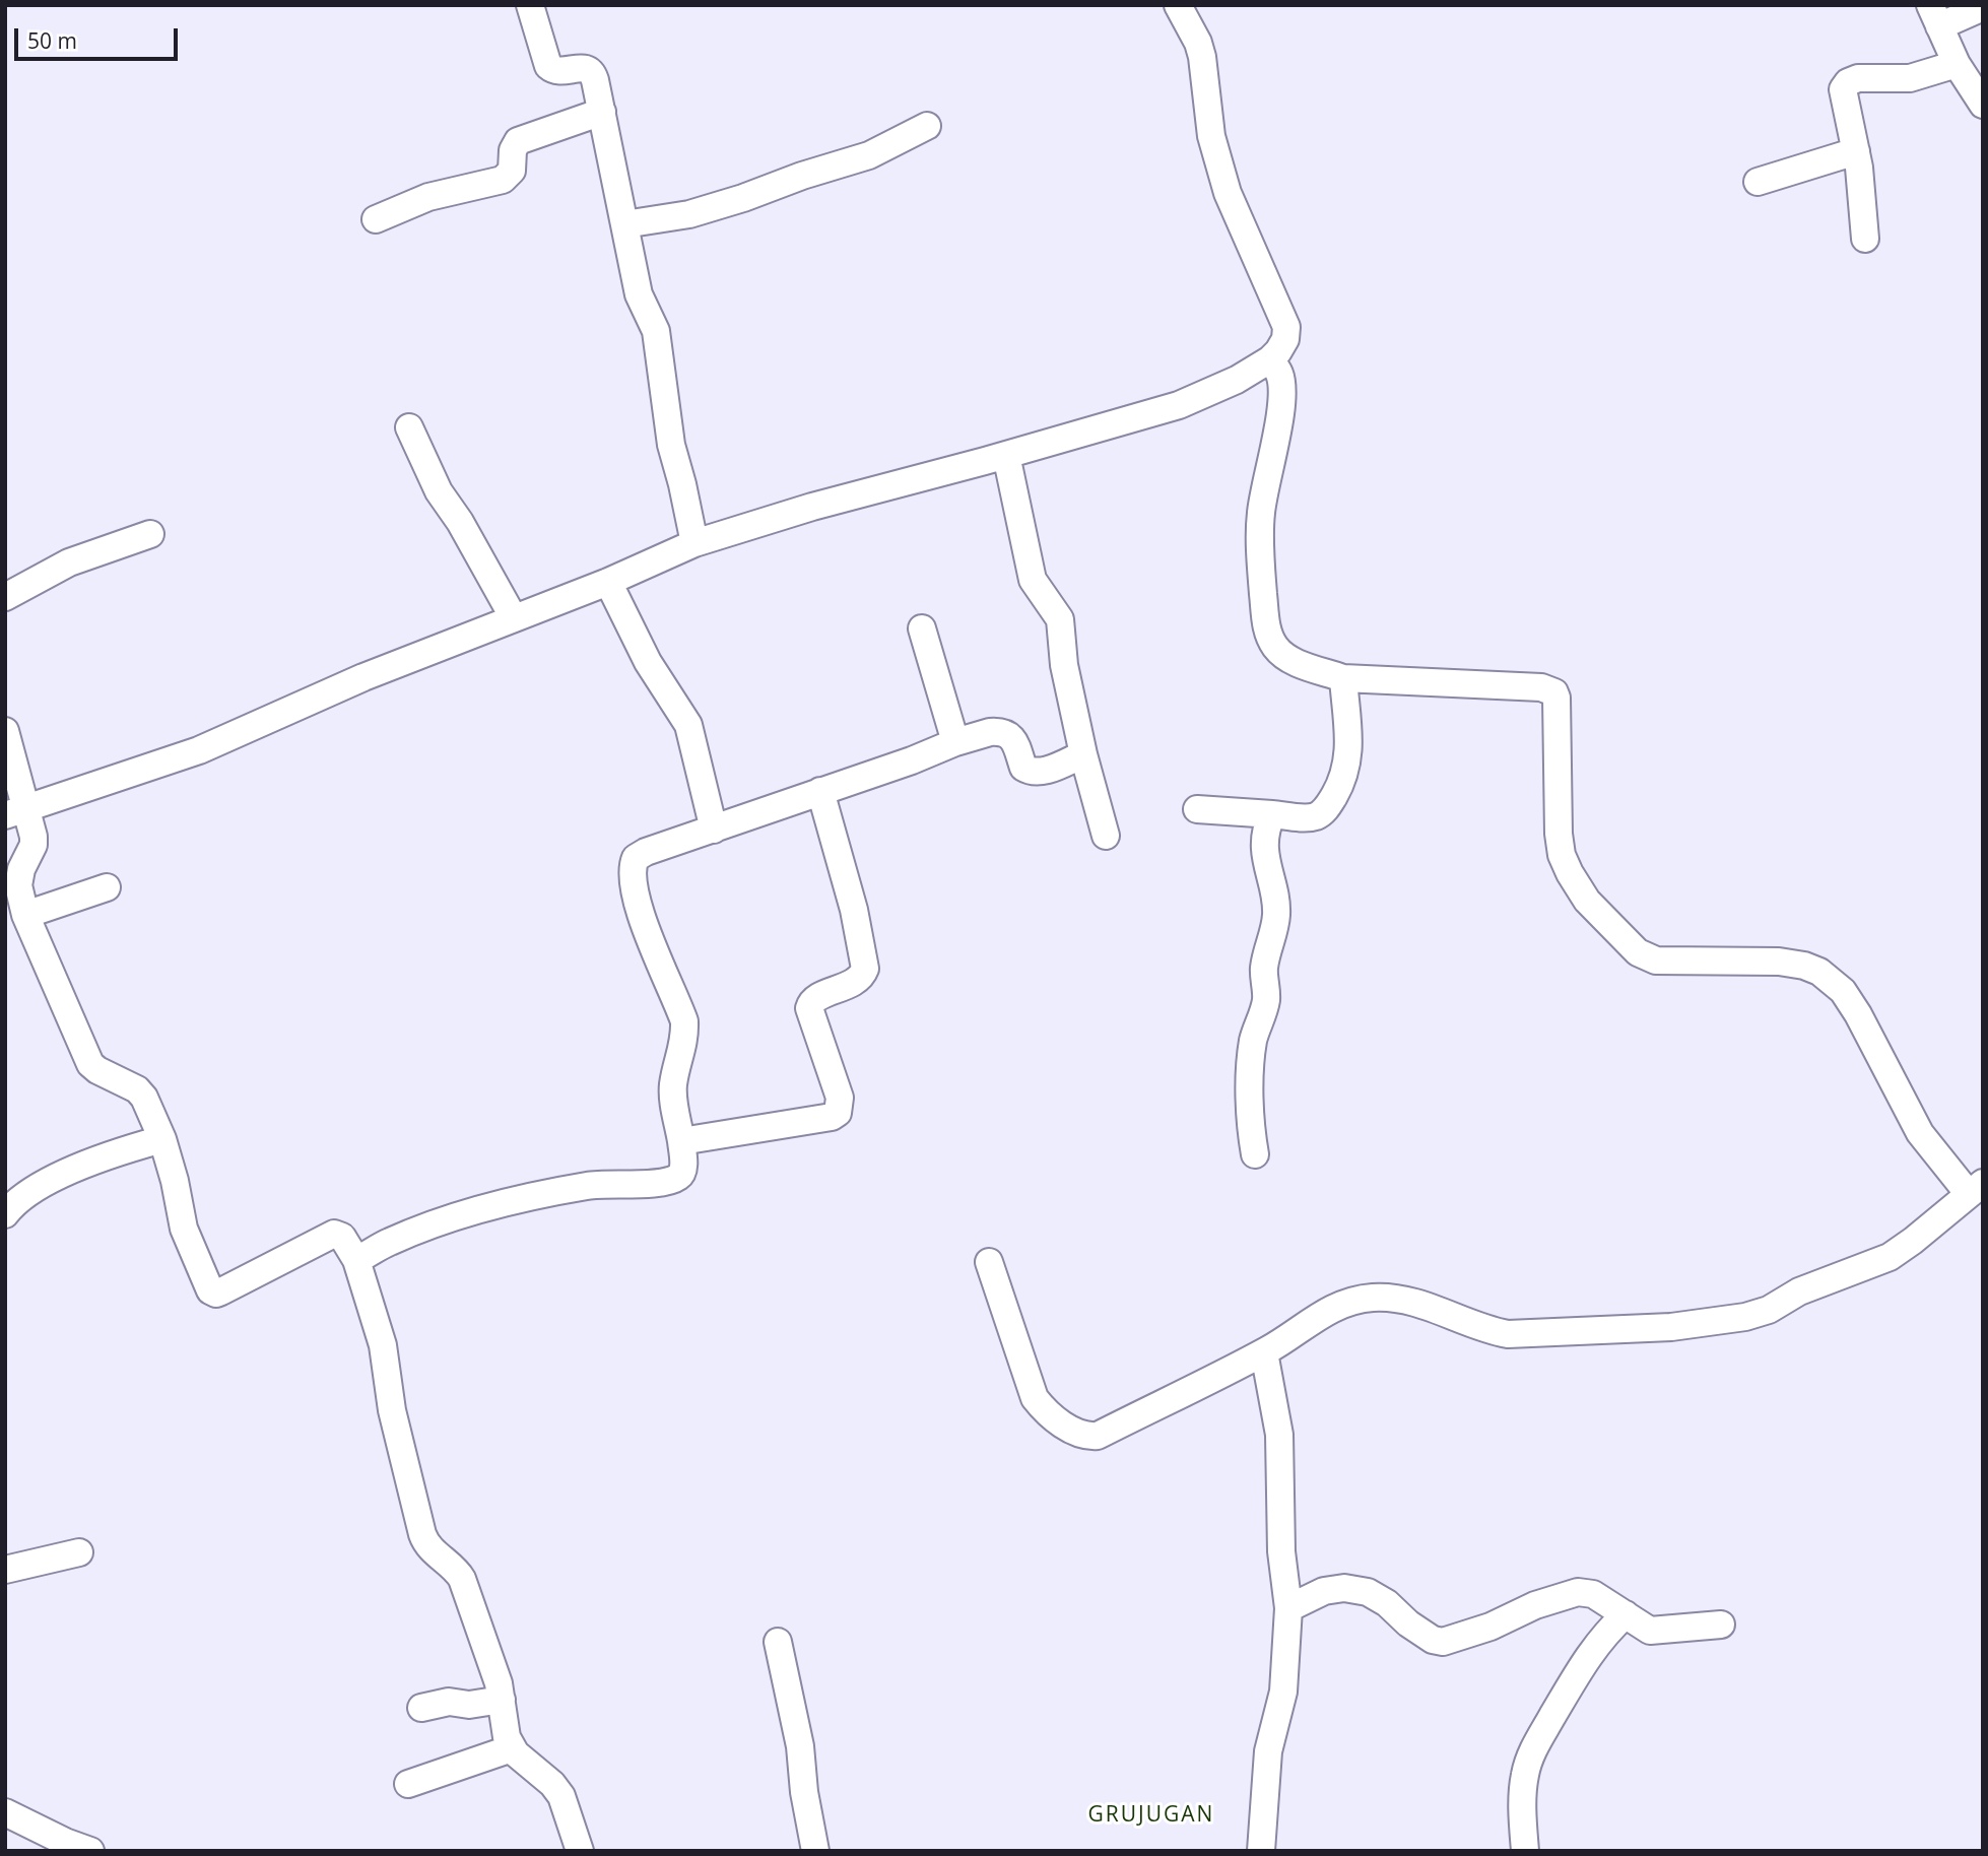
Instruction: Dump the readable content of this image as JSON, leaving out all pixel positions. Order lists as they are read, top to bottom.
{
  "districts": ["GRUJUGAN"],
  "scale_bar": "50 m"
}
